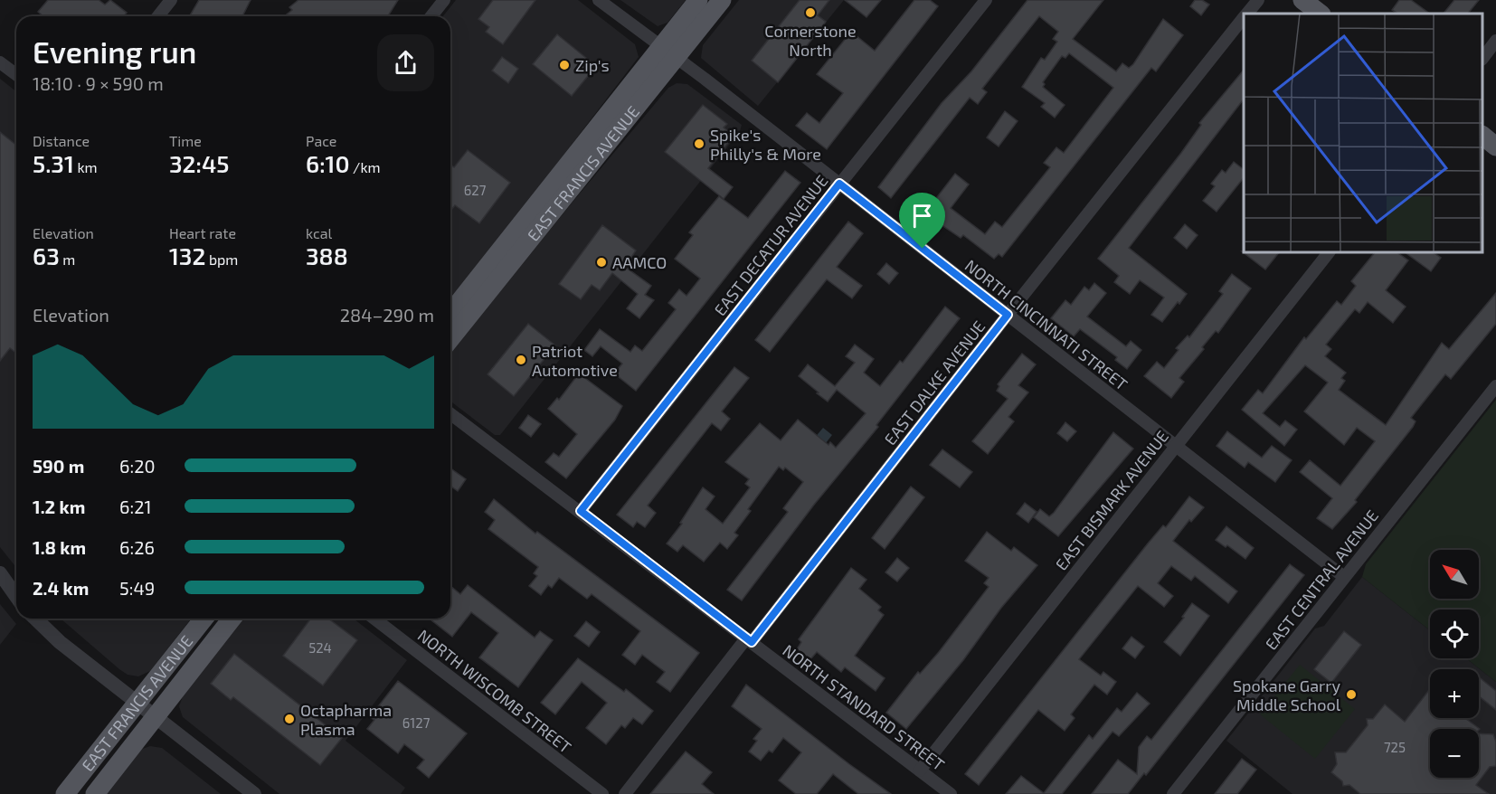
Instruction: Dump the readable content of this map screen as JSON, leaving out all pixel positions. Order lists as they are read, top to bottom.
{
  "streets": {
    "main road": ["EAST FRANCIS AVENUE"],
    "street": [
      "EAST DECATUR AVENUE",
      "NORTH CINCINNATI STREET",
      "EAST DALKE AVENUE",
      "EAST BISMARK AVENUE",
      "EAST CENTRAL AVENUE",
      "NORTH WISCOMB STREET",
      "NORTH STANDARD STREET"
    ]
  },
  "crossings": [
    ["EAST FRANCIS AVENUE", "NORTH CINCINNATI STREET"],
    ["EAST DECATUR AVENUE", "NORTH CINCINNATI STREET"],
    ["EAST DECATUR AVENUE", "NORTH STANDARD STREET"],
    ["NORTH CINCINNATI STREET", "EAST DALKE AVENUE"],
    ["NORTH CINCINNATI STREET", "EAST BISMARK AVENUE"],
    ["NORTH CINCINNATI STREET", "EAST CENTRAL AVENUE"],
    ["EAST DALKE AVENUE", "NORTH STANDARD STREET"],
    ["EAST BISMARK AVENUE", "NORTH STANDARD STREET"]
  ],
  "places": [
    "Cornerstone North",
    "Zip's",
    "Spike's Philly's & More",
    "AAMCO",
    "Patriot Automotive",
    "Spokane Garry Middle School",
    "Octapharma Plasma"
  ],
  "house_numbers": [
    "627",
    "524",
    "6127",
    "725"
  ],
  "north": "top left",
  "page": {
    "heading": ["Evening run", "18:10 · 9 × 590 m"],
    "stats": [
      ["Distance", "5.31 km"],
      ["Time", "32:45"],
      ["Pace", "6:10 /km"],
      ["Elevation", "63 m"],
      ["Heart rate", "132 bpm"],
      ["kcal", "388"]
    ],
    "chart": ["Elevation", "284–290 m"],
    "list": [
      {
        "name": "590 m",
        "note": "6:20"
      },
      {
        "name": "1.2 km",
        "note": "6:21"
      },
      {
        "name": "1.8 km",
        "note": "6:26"
      },
      {
        "name": "2.4 km",
        "note": "5:49"
      }
    ],
    "map_buttons": ["+", "−"]
  }
}
